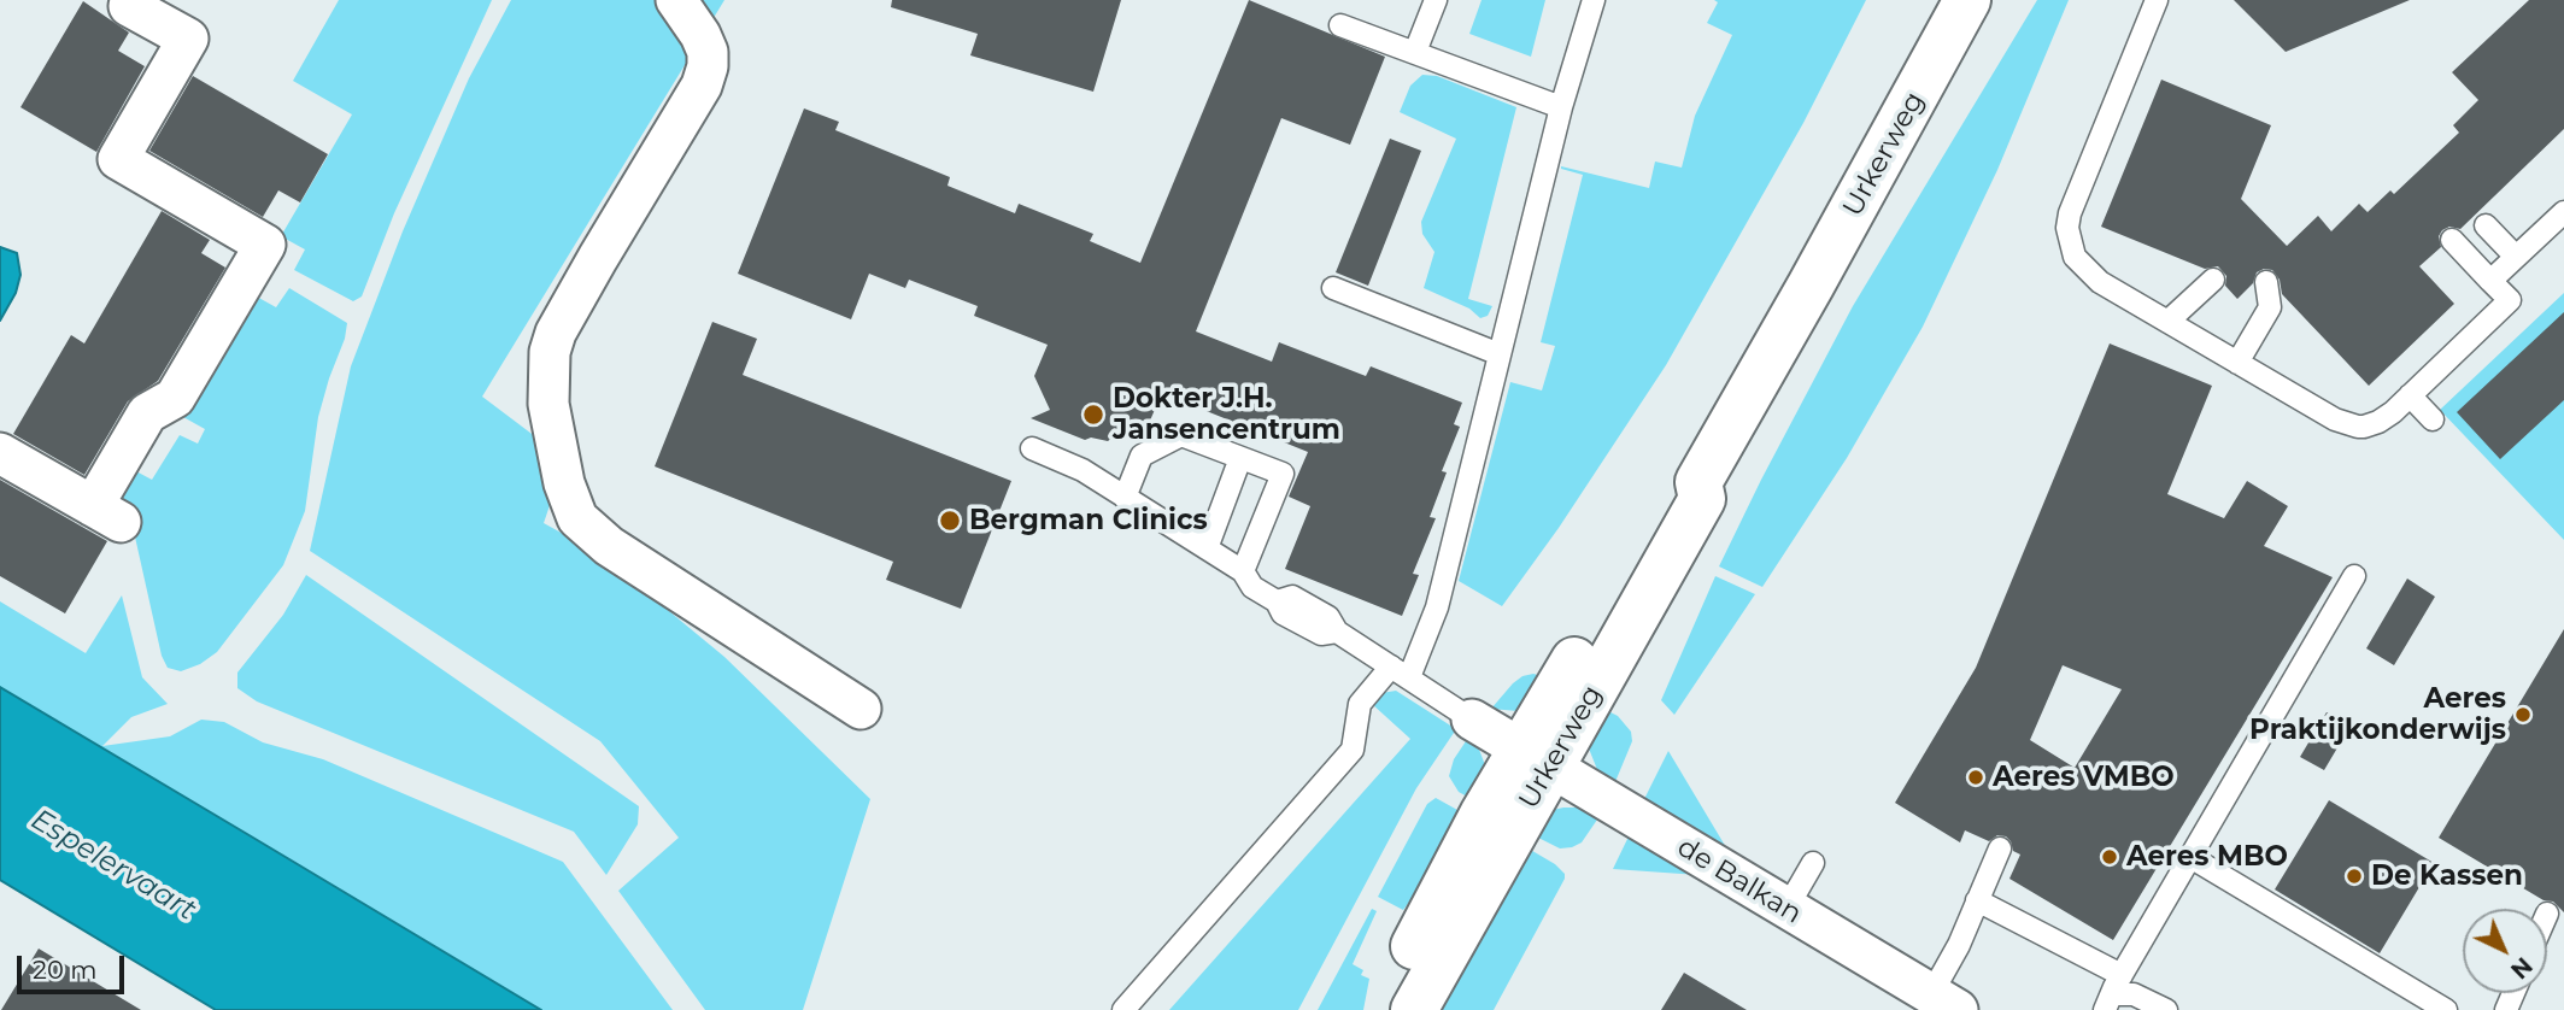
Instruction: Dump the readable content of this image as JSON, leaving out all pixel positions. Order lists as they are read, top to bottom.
{
  "streets": {
    "main road": ["Urkerweg"],
    "street": ["de Balkan"]
  },
  "crossings": [
    ["Urkerweg", "de Balkan"]
  ],
  "water": ["Espelervaart"],
  "places": [
    "Dokter J.H. Jansencentrum",
    "Bergman Clinics",
    "Aeres Praktijkonderwijs",
    "Aeres VMBO",
    "Aeres MBO",
    "De Kassen"
  ],
  "scale_bar": "20 m",
  "north": "bottom right"
}
